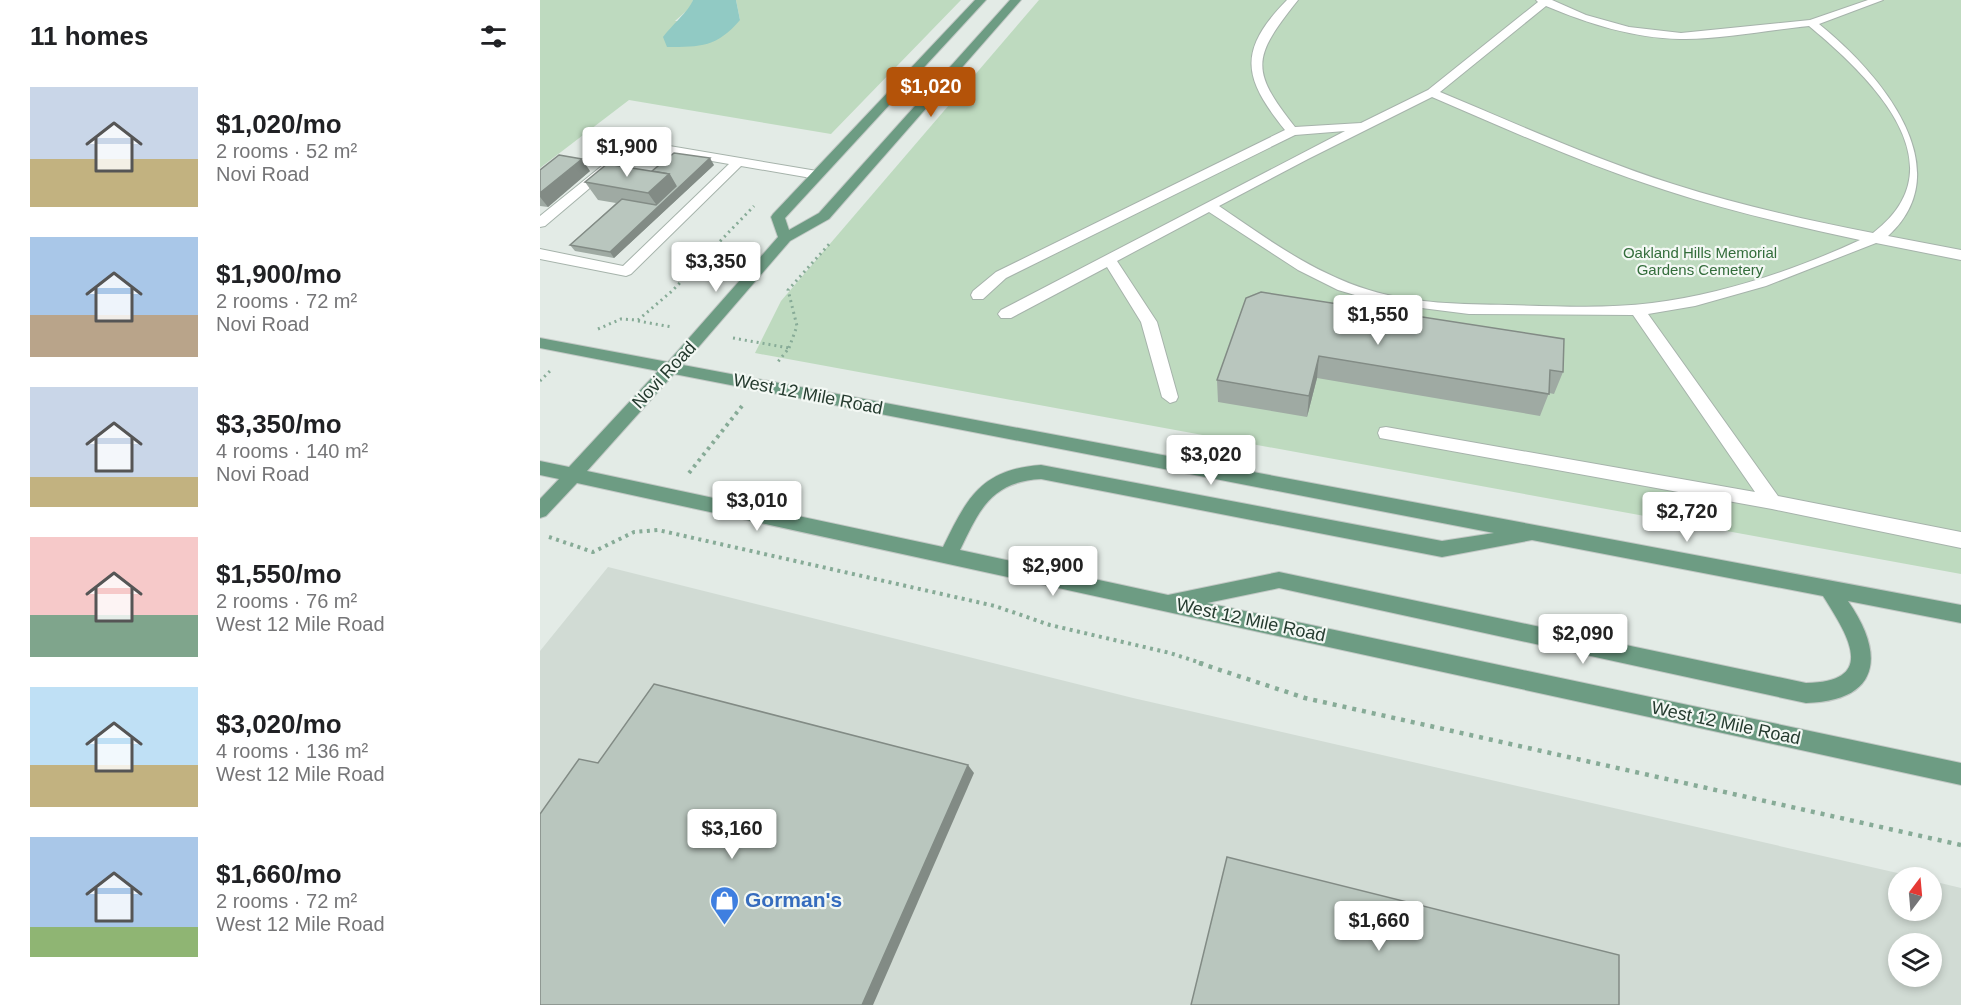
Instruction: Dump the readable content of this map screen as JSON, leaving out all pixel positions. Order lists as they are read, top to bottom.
{
  "streets": {
    "main road": ["Novi Road", "West 12 Mile Road"]
  },
  "crossings": [
    ["Novi Road", "West 12 Mile Road"]
  ],
  "parks": ["Oakland Hills Memorial Gardens Cemetery"],
  "places": {
    "shop": ["Gorman's"]
  },
  "north": "top",
  "page": {
    "heading": "11 homes",
    "price": [
      "$1,020",
      "$1,900",
      "$3,350",
      "$1,550",
      "$3,020",
      "$3,010",
      "$2,720",
      "$2,900",
      "$2,090",
      "$3,160",
      "$1,660"
    ],
    "list": [
      {
        "name": "$1,020/mo",
        "note": "2 rooms · 52 m² · Novi Road"
      },
      {
        "name": "$1,900/mo",
        "note": "2 rooms · 72 m² · Novi Road"
      },
      {
        "name": "$3,350/mo",
        "note": "4 rooms · 140 m² · Novi Road"
      },
      {
        "name": "$1,550/mo",
        "note": "2 rooms · 76 m² · West 12 Mile Road"
      },
      {
        "name": "$3,020/mo",
        "note": "4 rooms · 136 m² · West 12 Mile Road"
      },
      {
        "name": "$1,660/mo",
        "note": "2 rooms · 72 m² · West 12 Mile Road"
      }
    ]
  }
}
